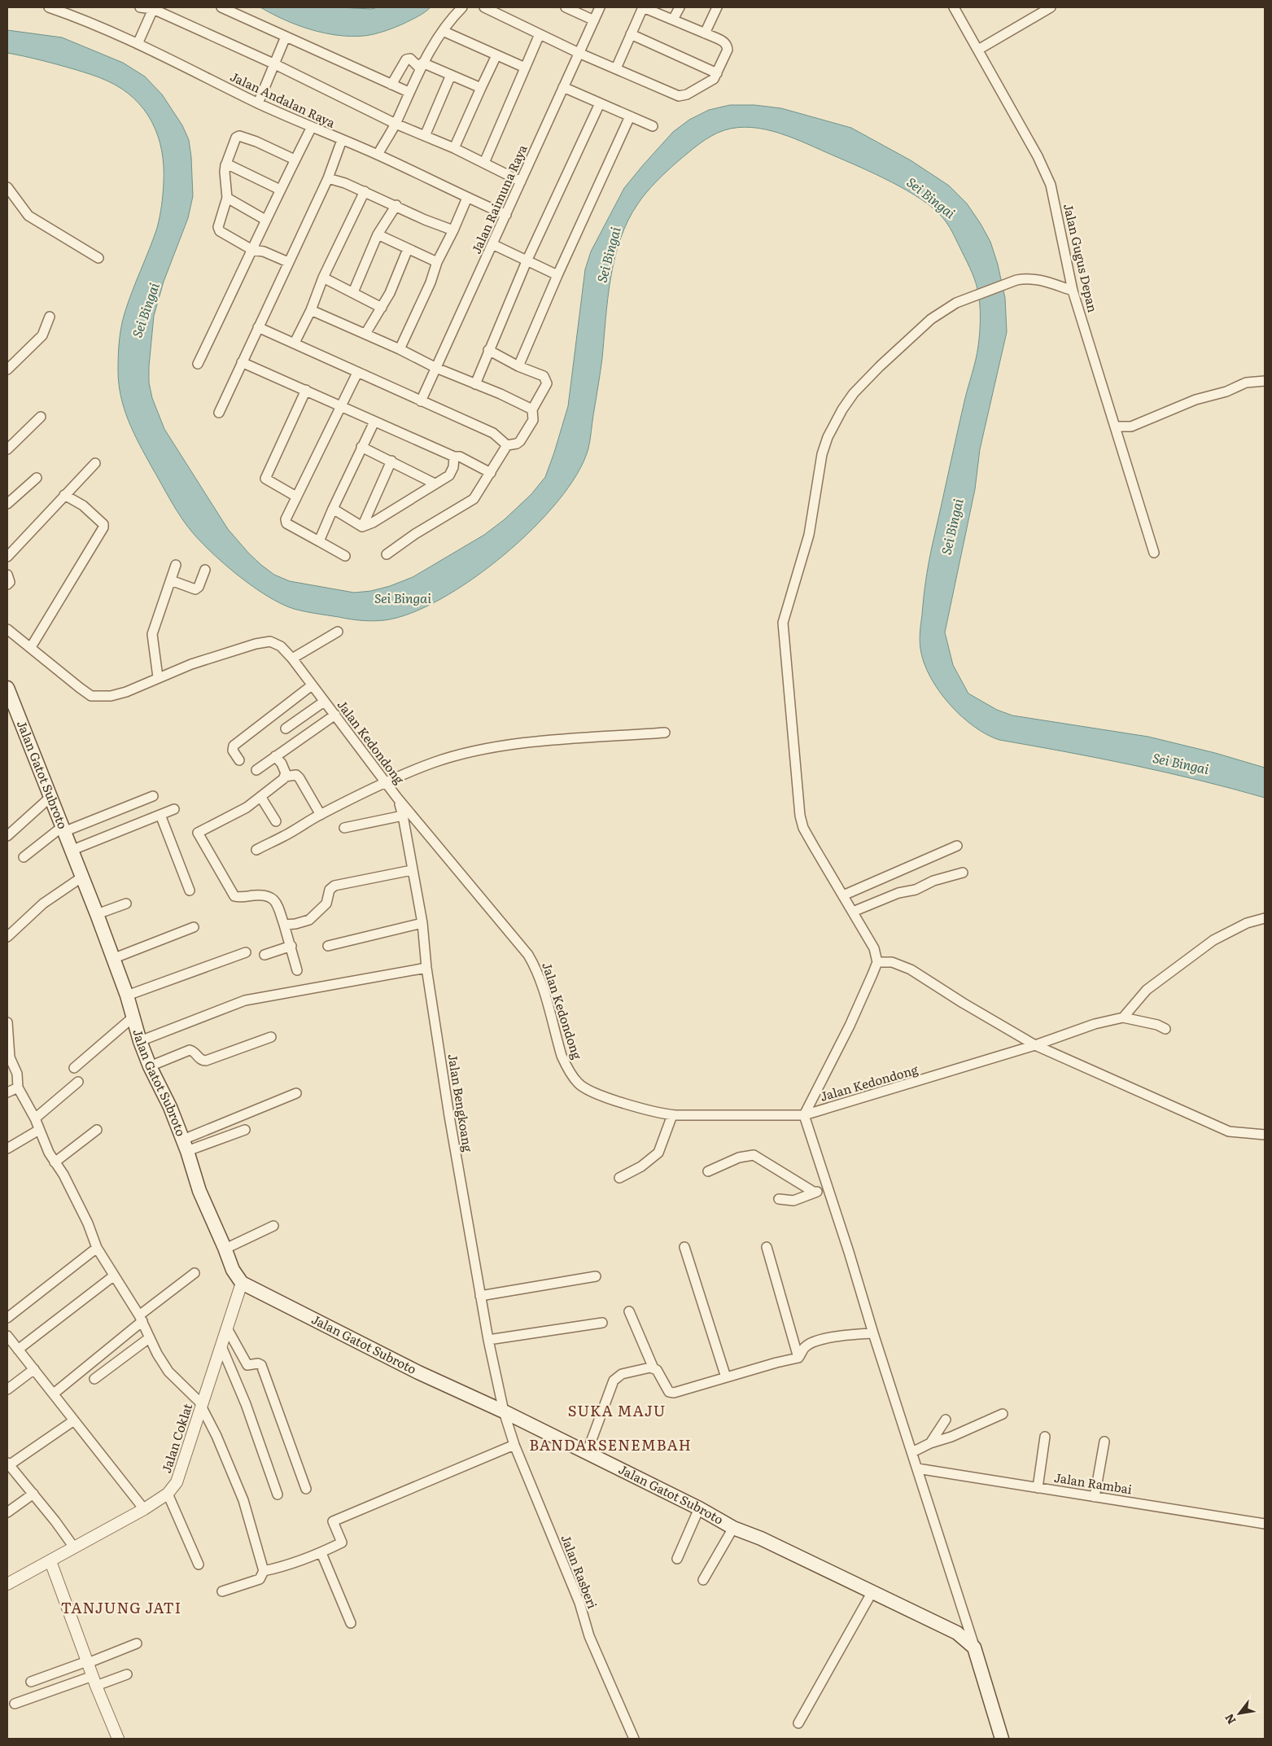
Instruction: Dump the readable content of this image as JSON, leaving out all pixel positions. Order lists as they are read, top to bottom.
{
  "streets": {
    "main road": ["Jalan Gatot Subroto"],
    "street": [
      "Jalan Andalan Raya",
      "Jalan Raimuna Raya",
      "Jalan Gugus Depan",
      "Jalan Kedondong",
      "Jalan Bengkoang",
      "Jalan Coklat",
      "Jalan Rambai",
      "Jalan Rasberi"
    ]
  },
  "crossings": [
    ["Jalan Andalan Raya", "Jalan Raimuna Raya"],
    ["Jalan Kedondong", "Jalan Bengkoang"],
    ["Jalan Gatot Subroto", "Jalan Bengkoang"],
    ["Jalan Gatot Subroto", "Jalan Coklat"],
    ["Jalan Gatot Subroto", "Jalan Rasberi"],
    ["Jalan Bengkoang", "Jalan Rasberi"]
  ],
  "districts": ["SUKA MAJU", "BANDARSENEMBAH", "TANJUNG JATI"],
  "water": ["Sei Bingai"],
  "north": "bottom left"
}
